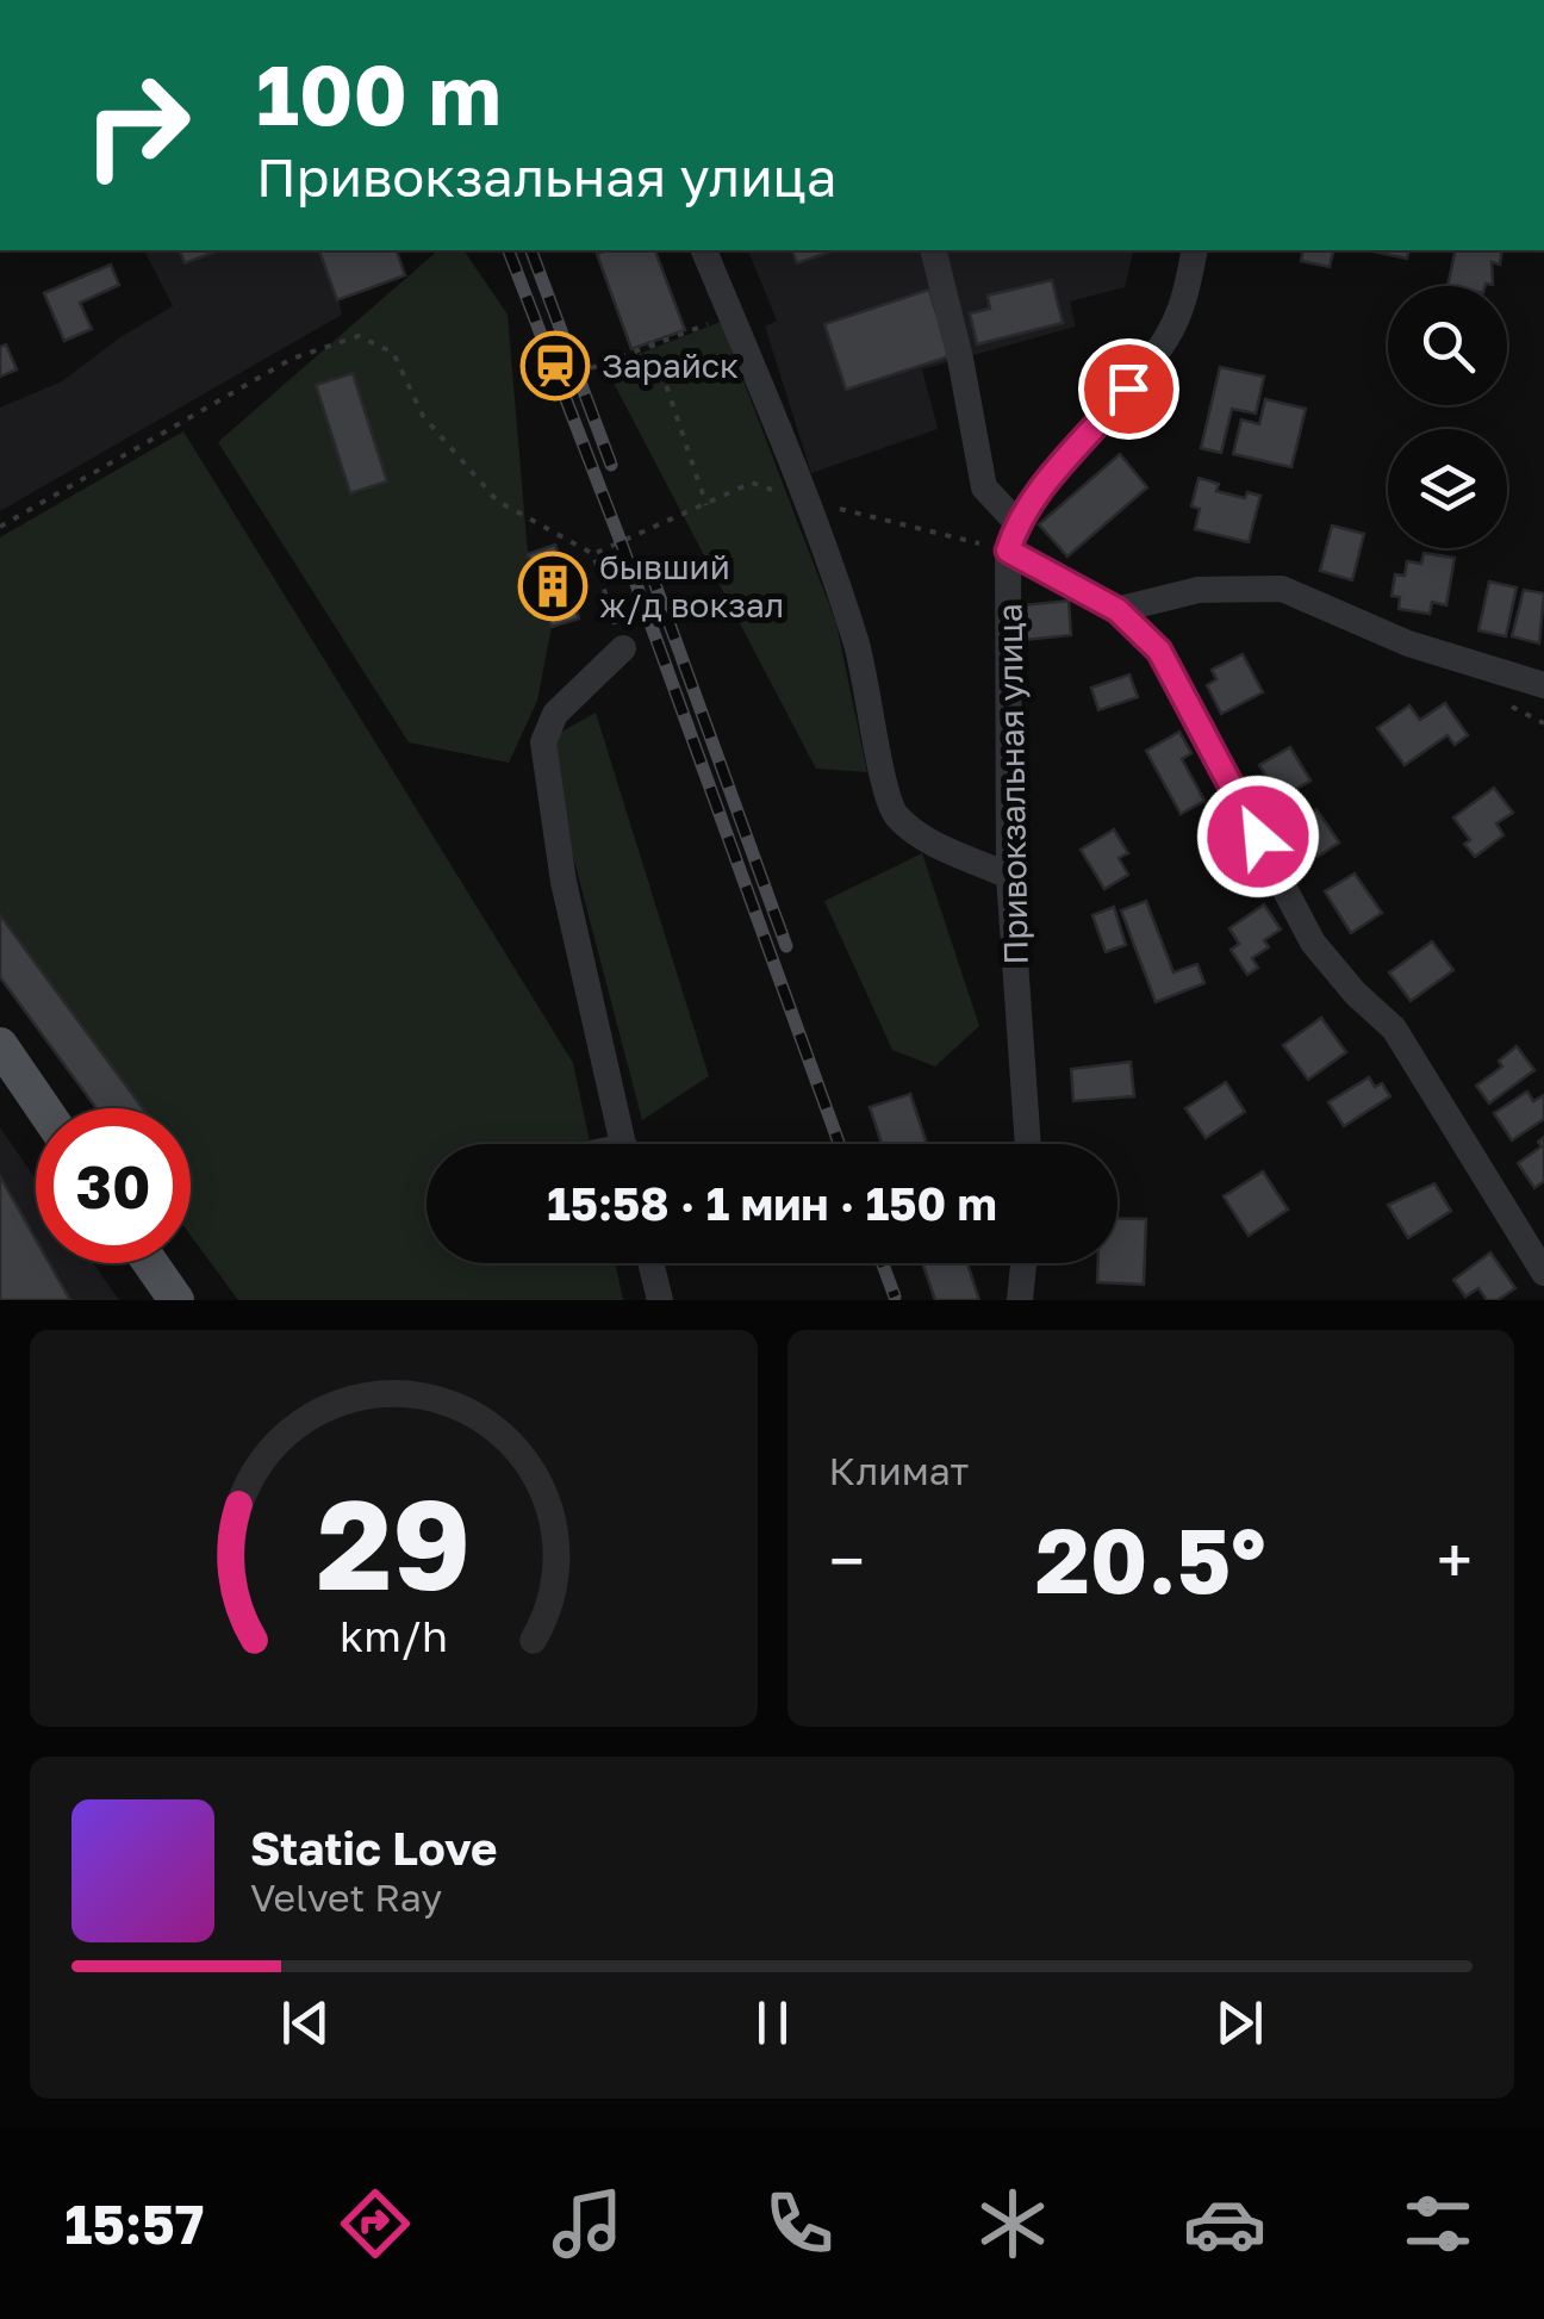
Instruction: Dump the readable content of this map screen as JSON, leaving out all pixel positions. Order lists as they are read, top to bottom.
{
  "streets": {
    "street": ["Привокзальная улица"]
  },
  "places": {
    "station": ["Зарайск"],
    "building": ["бывший ж/д вокзал"]
  },
  "page": {
    "turn": ["100 m", "Привокзальная улица"],
    "limit": "30",
    "trip": "15:58 · 1 мин · 150 m",
    "tile": "Климат",
    "heat": ["−", "20.5°", "+"],
    "song": ["Static Love", "Velvet Ray"],
    "tabs": "15:57",
    "gauge": ["29", "km/h"]
  }
}
